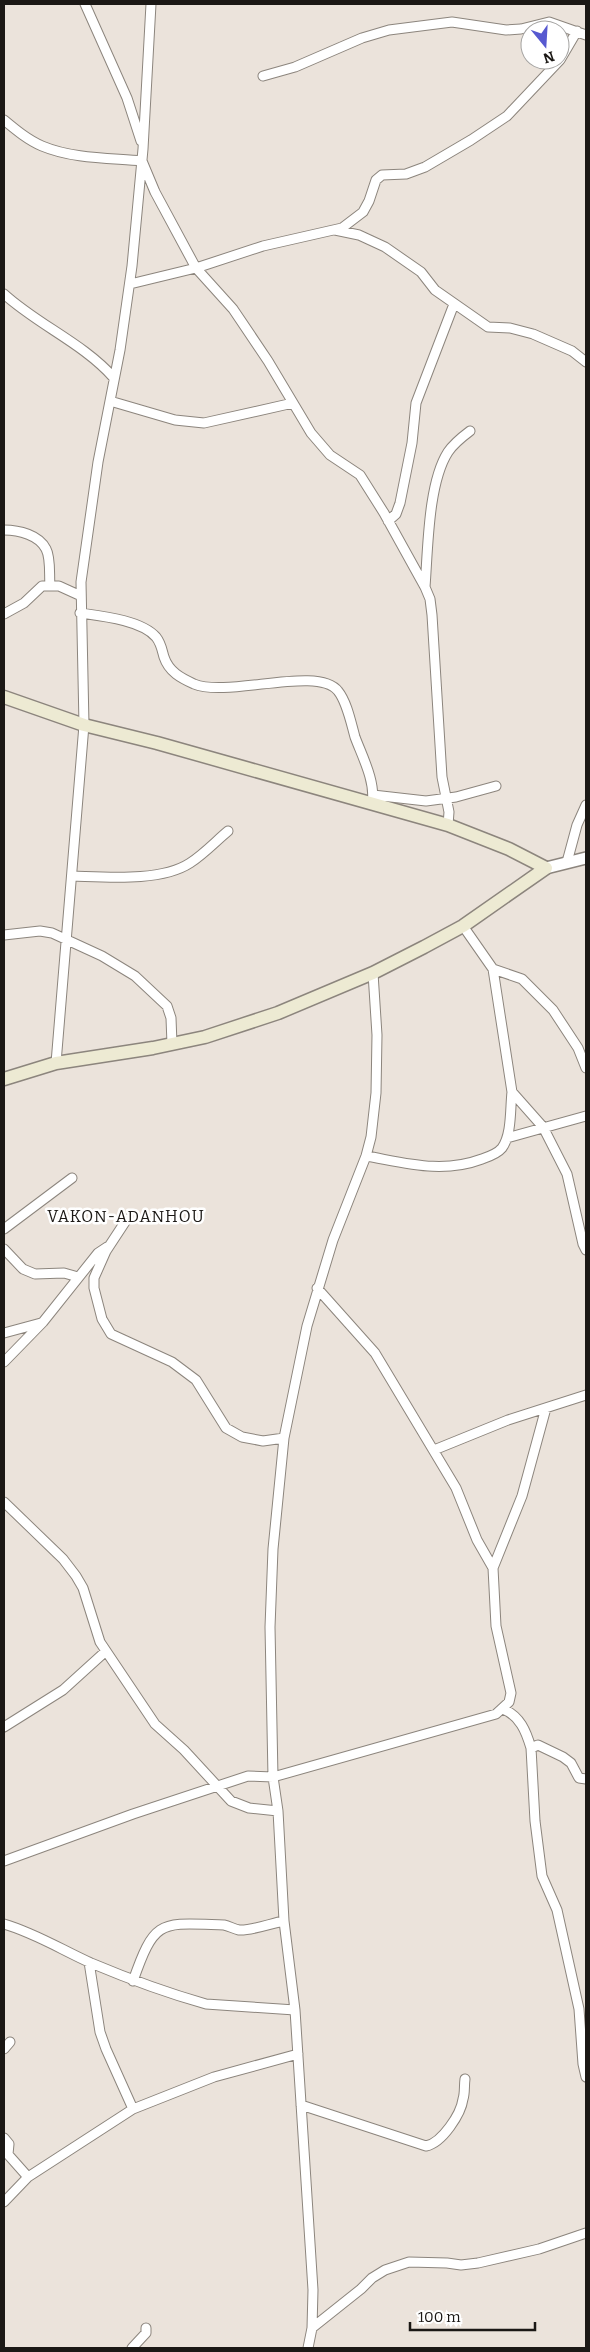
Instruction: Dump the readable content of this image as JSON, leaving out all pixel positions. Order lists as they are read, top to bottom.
{
  "districts": ["VAKON-ADANHOU"],
  "scale_bar": "100 m",
  "north": "bottom"
}
